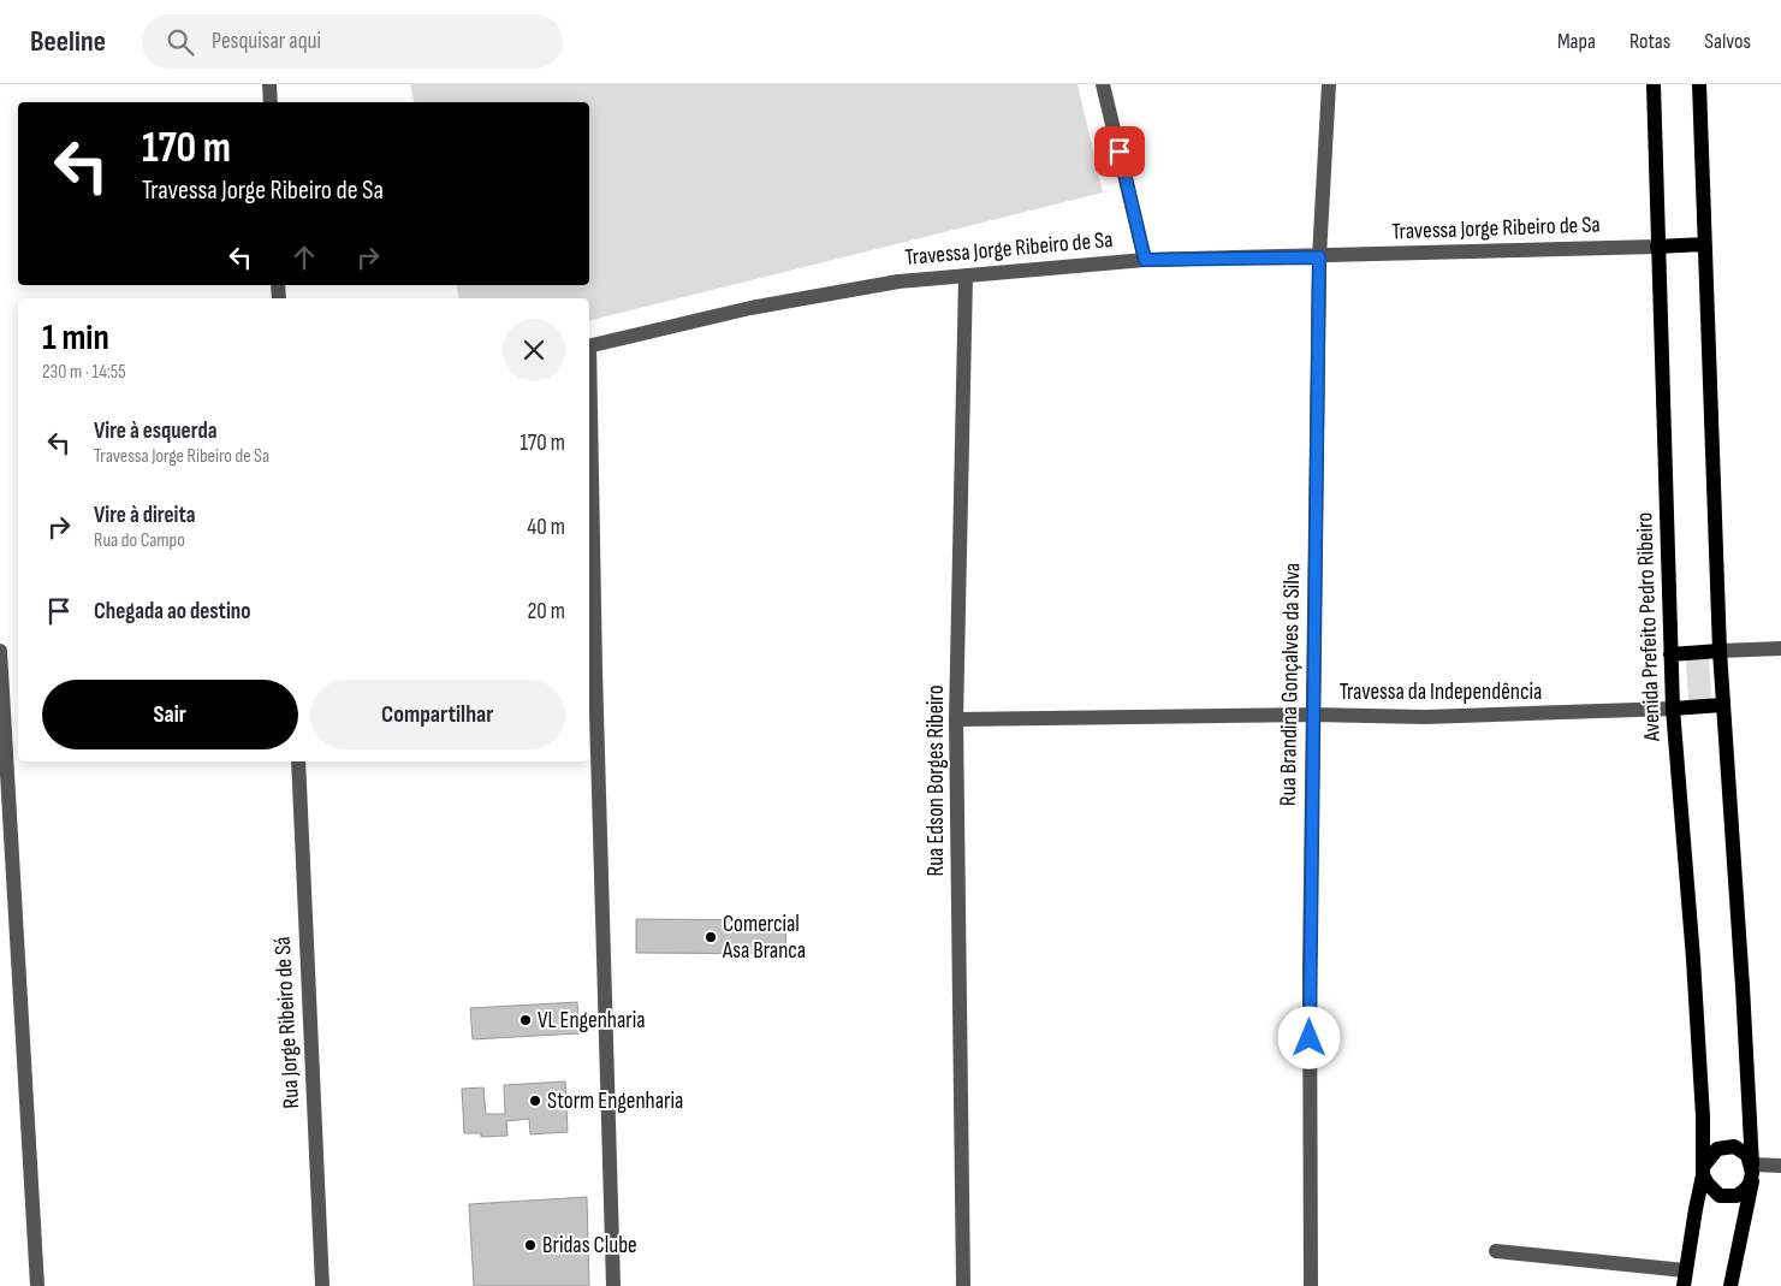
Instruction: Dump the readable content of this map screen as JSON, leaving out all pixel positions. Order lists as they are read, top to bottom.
{
  "streets": {
    "main road": ["Avenida Prefeito Pedro Ribeiro"],
    "street": [
      "Travessa Jorge Ribeiro de Sa",
      "Rua Brandina Gonçalves da Silva",
      "Travessa da Independência",
      "Rua Edson Borges Ribeiro",
      "Rua Jorge Ribeiro de Sá"
    ]
  },
  "crossings": [
    ["Travessa Jorge Ribeiro de Sa", "Avenida Prefeito Pedro Ribeiro"],
    ["Travessa Jorge Ribeiro de Sa", "Rua Brandina Gonçalves da Silva"],
    ["Travessa Jorge Ribeiro de Sa", "Rua Edson Borges Ribeiro"],
    ["Avenida Prefeito Pedro Ribeiro", "Travessa da Independência"],
    ["Rua Brandina Gonçalves da Silva", "Travessa da Independência"],
    ["Travessa da Independência", "Rua Edson Borges Ribeiro"]
  ],
  "places": [
    "Comercial Asa Branca",
    "VL Engenharia",
    "Storm Engenharia",
    "Bridas Clube"
  ],
  "page": {
    "header": "Beeline",
    "search": "Pesquisar aqui",
    "nav": ["Mapa", "Rotas", "Salvos"],
    "turn": ["170 m", "Travessa Jorge Ribeiro de Sa"],
    "heading": ["1 min", "230 m · 14:55"],
    "list": [
      {
        "name": "Vire à esquerda",
        "note": "Travessa Jorge Ribeiro de Sa",
        "value": "170 m"
      },
      {
        "name": "Vire à direita",
        "note": "Rua do Campo",
        "value": "40 m"
      },
      {
        "name": "Chegada ao destino",
        "value": "20 m"
      }
    ],
    "buttons": ["Sair", "Compartilhar"]
  }
}
